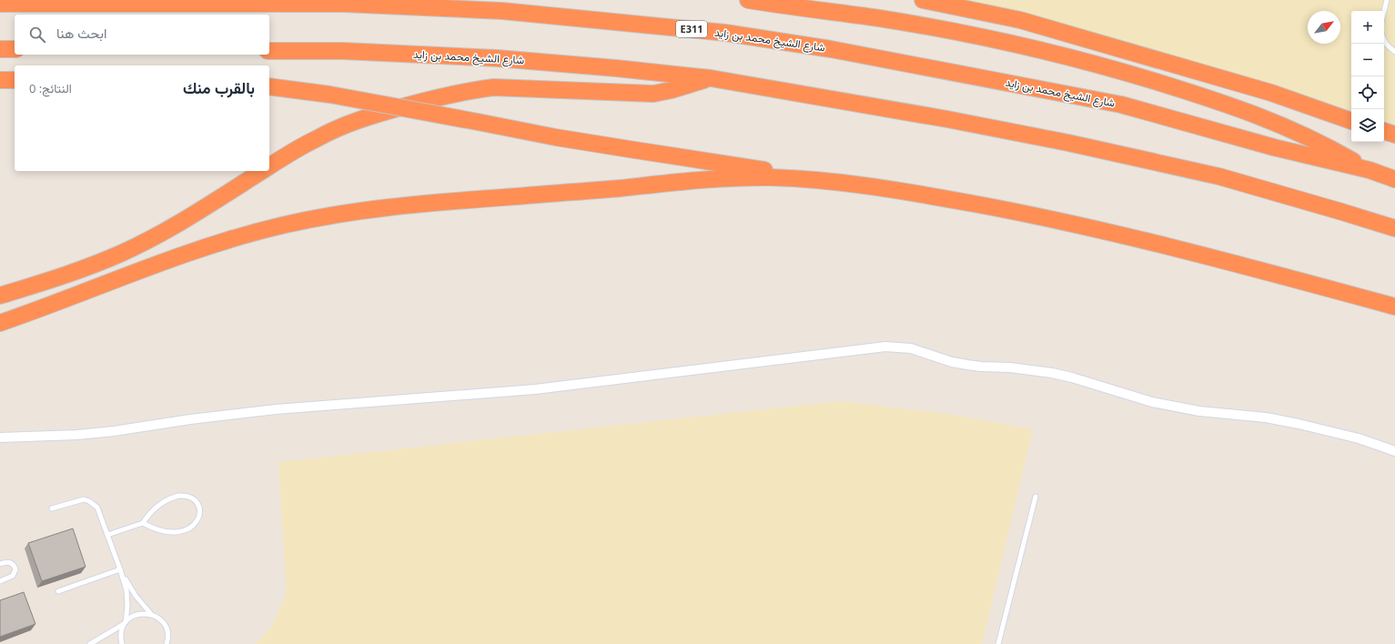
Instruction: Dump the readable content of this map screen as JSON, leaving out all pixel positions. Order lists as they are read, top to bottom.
{
  "streets": {
    "highway": ["E311", "شارع الشيخ محمد بن زايد"]
  },
  "north": "top right",
  "page": {
    "map_buttons": ["+", "−"],
    "search": "ابحث هنا",
    "heading": ["بالقرب منك", "النتائج: 0"]
  }
}
